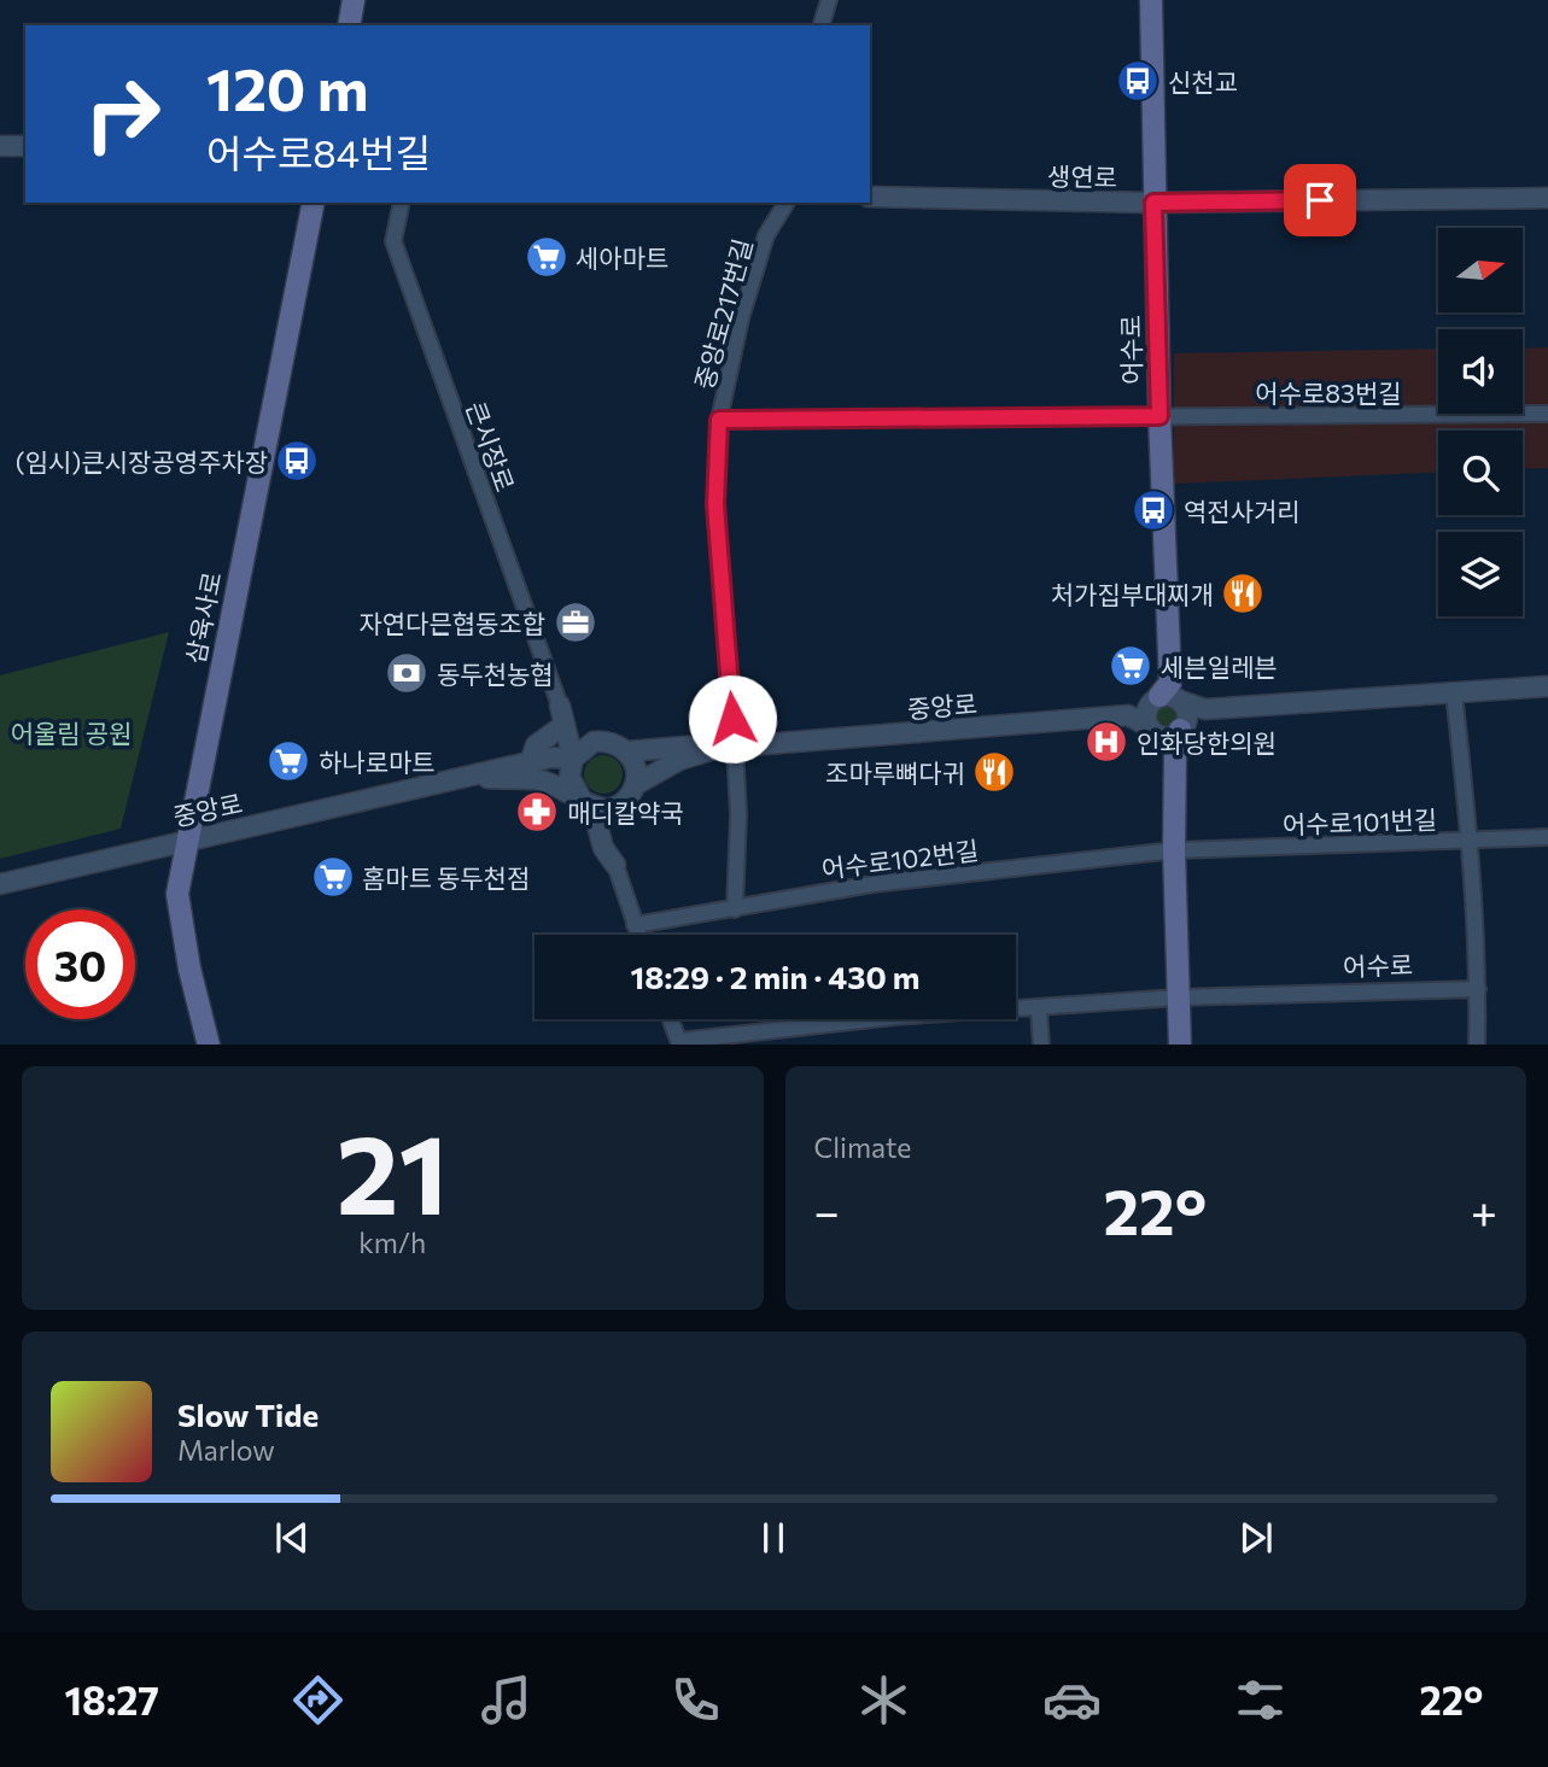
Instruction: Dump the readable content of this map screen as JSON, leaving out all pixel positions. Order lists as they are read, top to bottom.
{
  "streets": {
    "main road": ["어수로", "삼육사로"],
    "street": [
      "생연로",
      "중앙로217번길",
      "어수로83번길",
      "큰시장로",
      "중앙로",
      "어수로101번길",
      "어수로102번길"
    ]
  },
  "crossings": [
    ["생연로", "어수로"],
    ["중앙로217번길", "어수로83번길"],
    ["중앙로217번길", "중앙로"],
    ["어수로", "어수로83번길"],
    ["삼육사로", "중앙로"],
    ["어수로101번길", "어수로102번길"]
  ],
  "parks": ["어울림 공원"],
  "places": {
    "bus stop": ["신천교", "(임시)큰시장공영주차장", "역전사거리"],
    "supermarket": [
      "세아마트",
      "세븐일레븐",
      "하나로마트",
      "홈마트 동두천점"
    ],
    "restaurant": ["처가집부대찌개", "조마루뼈다귀"],
    "office": ["자연다믄협동조합"],
    "bank": ["동두천농협"],
    "hospital": ["인화당한의원"],
    "pharmacy": ["매디칼약국"]
  },
  "north": "right",
  "page": {
    "turn": ["120 m", "어수로84번길"],
    "limit": "30",
    "trip": "18:29 · 2 min · 430 m",
    "tile": [
      ["21", "km/h"],
      "Climate"
    ],
    "heat": ["−", "22°", "+"],
    "song": ["Slow Tide", "Marlow"],
    "tabs": ["18:27", "22°"]
  }
}
